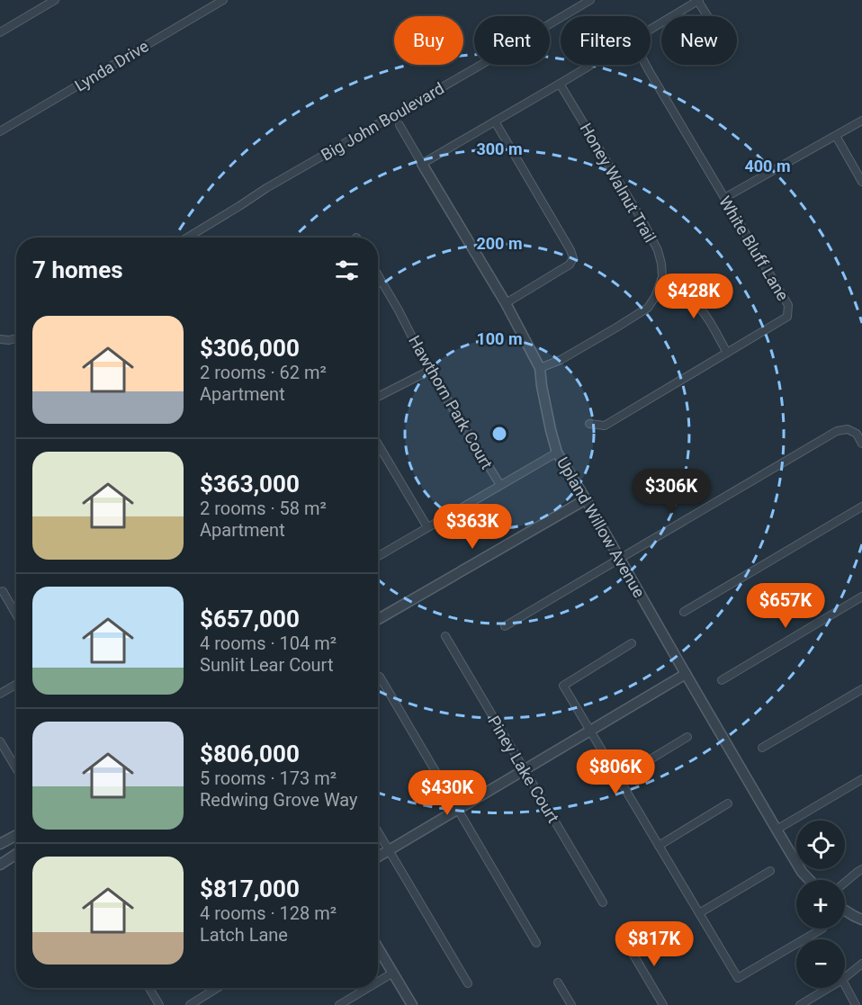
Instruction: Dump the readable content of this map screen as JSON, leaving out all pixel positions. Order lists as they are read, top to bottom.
{
  "streets": {
    "street": [
      "Lynda Drive",
      "Big John Boulevard",
      "Honey Walnut Trail",
      "White Bluff Lane",
      "Hawthorn Park Court",
      "Upland Willow Avenue",
      "Piney Lake Court"
    ]
  },
  "page": {
    "chip": [
      "Buy",
      "Rent",
      "Filters",
      "New"
    ],
    "heading": "7 homes",
    "price": [
      "$428K",
      "$306K",
      "$363K",
      "$657K",
      "$806K",
      "$430K",
      "$817K"
    ],
    "list": [
      {
        "name": "$306,000",
        "note": "2 rooms · 62 m² · Apartment"
      },
      {
        "name": "$363,000",
        "note": "2 rooms · 58 m² · Apartment"
      },
      {
        "name": "$657,000",
        "note": "4 rooms · 104 m² · Sunlit Lear Court"
      },
      {
        "name": "$806,000",
        "note": "5 rooms · 173 m² · Redwing Grove Way"
      },
      {
        "name": "$817,000",
        "note": "4 rooms · 128 m² · Latch Lane"
      }
    ],
    "map_buttons": ["+", "−"]
  },
  "rings": [
    "300 m",
    "400 m",
    "200 m",
    "100 m"
  ]
}
